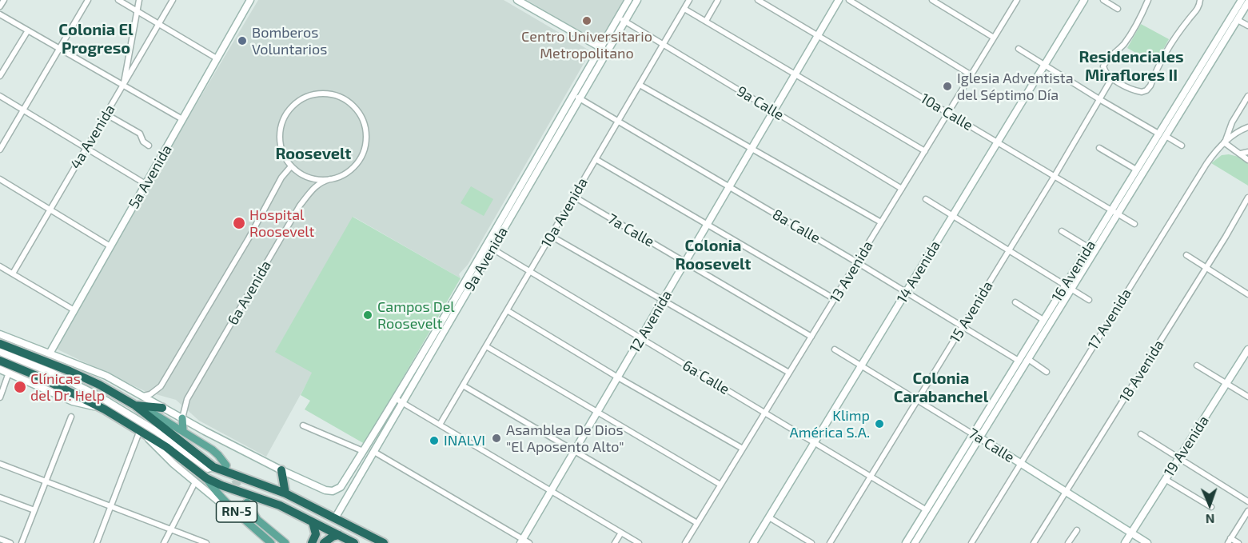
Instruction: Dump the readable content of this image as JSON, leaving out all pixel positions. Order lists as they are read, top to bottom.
{
  "streets": {
    "main road": [
      "5a Avenida",
      "7a Calle",
      "9a Avenida",
      "16 Avenida",
      "14 Avenida",
      "12 Avenida",
      "19 Avenida",
      "RN-5"
    ],
    "street": [
      "9a Calle",
      "10a Calle",
      "4a Avenida",
      "10a Avenida",
      "8a Calle",
      "13 Avenida",
      "6a Avenida",
      "15 Avenida",
      "17 Avenida",
      "18 Avenida",
      "6a Calle"
    ]
  },
  "crossings": [
    ["9a Calle", "10a Avenida"],
    ["9a Calle", "9a Avenida"],
    ["9a Calle", "13 Avenida"],
    ["9a Calle", "12 Avenida"],
    ["10a Calle", "16 Avenida"],
    ["10a Calle", "13 Avenida"],
    ["10a Calle", "14 Avenida"],
    ["10a Calle", "15 Avenida"],
    ["10a Calle", "12 Avenida"],
    ["10a Avenida", "8a Calle"],
    ["10a Avenida", "7a Calle"],
    ["10a Avenida", "6a Calle"],
    ["8a Calle", "9a Avenida"],
    ["8a Calle", "16 Avenida"],
    ["8a Calle", "13 Avenida"],
    ["8a Calle", "14 Avenida"],
    ["8a Calle", "15 Avenida"],
    ["8a Calle", "12 Avenida"],
    ["7a Calle", "16 Avenida"],
    ["7a Calle", "13 Avenida"],
    ["7a Calle", "14 Avenida"],
    ["7a Calle", "15 Avenida"],
    ["7a Calle", "17 Avenida"],
    ["7a Calle", "12 Avenida"],
    ["7a Calle", "18 Avenida"],
    ["7a Calle", "19 Avenida"],
    ["9a Avenida", "6a Calle"],
    ["16 Avenida", "6a Calle"],
    ["13 Avenida", "6a Calle"],
    ["14 Avenida", "6a Calle"],
    ["15 Avenida", "6a Calle"],
    ["12 Avenida", "6a Calle"]
  ],
  "districts": [
    "Colonia El Progreso",
    "Residenciales Miraflores II",
    "Roosevelt",
    "Colonia Roosevelt",
    "Colonia Carabanchel"
  ],
  "places": [
    "Centro Universitario Metropolitano",
    "Bomberos Voluntarios",
    "Iglesia Adventista del Séptimo Día",
    "Hospital Roosevelt",
    "Campos Del Roosevelt",
    "Clínicas del Dr. Help",
    "Klimp América S.A.",
    "Asamblea De Dios \"El Aposento Alto\"",
    "INALVI"
  ],
  "north": "bottom"
}
